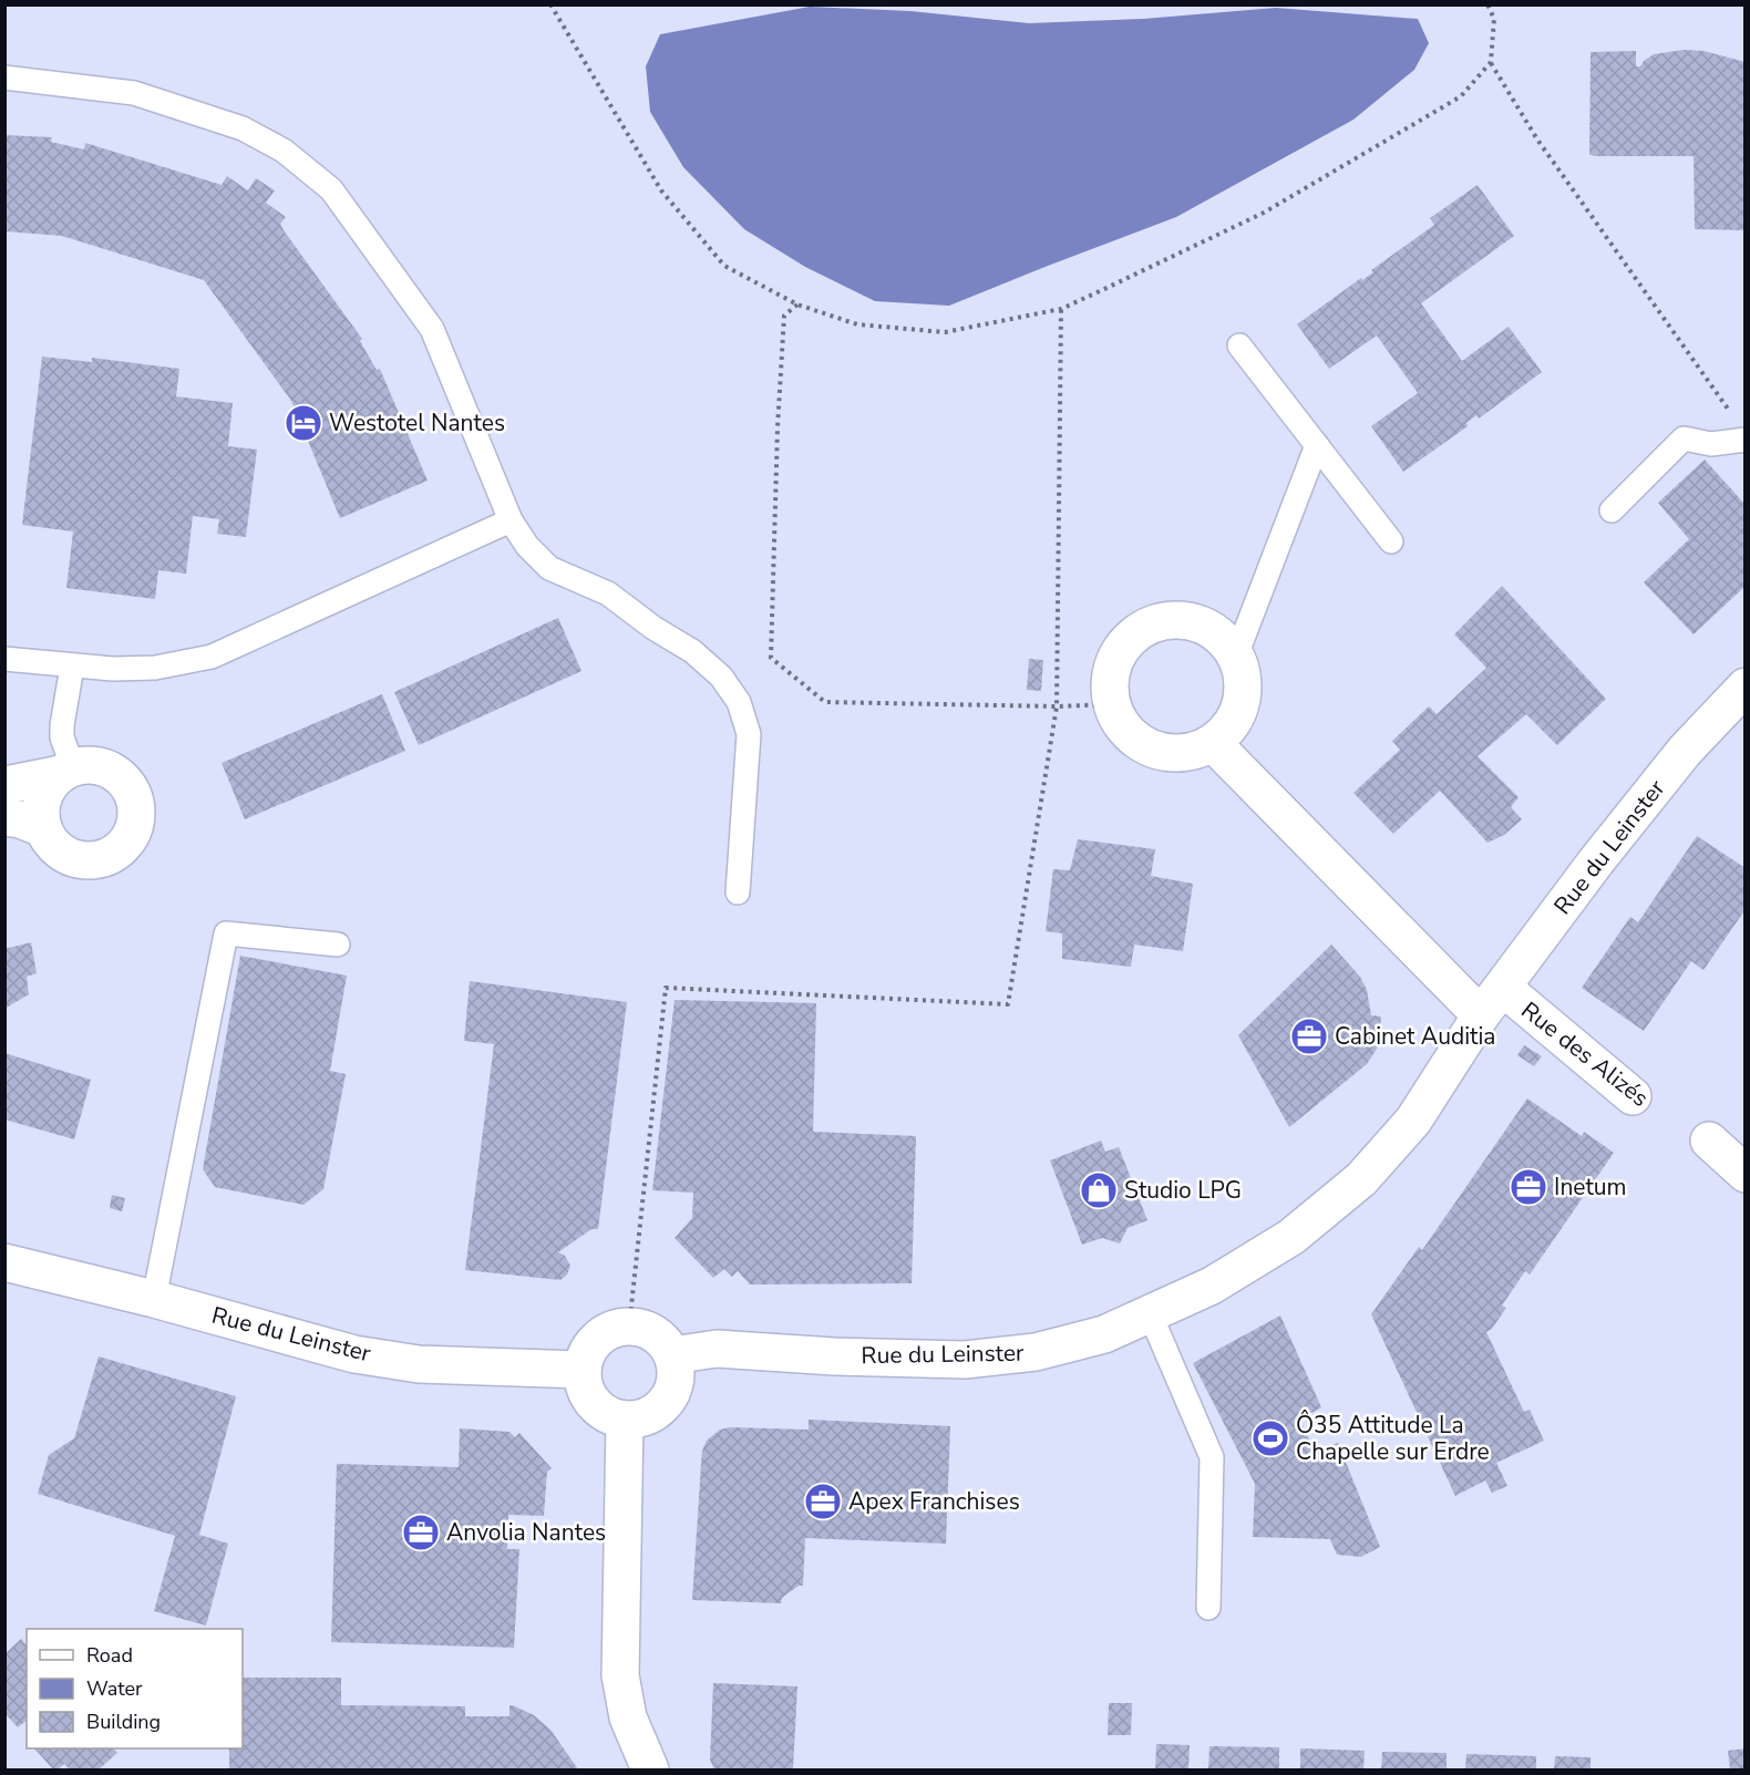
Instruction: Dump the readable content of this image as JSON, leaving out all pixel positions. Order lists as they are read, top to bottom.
{
  "streets": {
    "street": ["Rue du Leinster", "Rue des Alizés"]
  },
  "crossings": [
    ["Rue du Leinster", "Rue des Alizés"]
  ],
  "places": {
    "hotel": ["Westotel Nantes"],
    "office": [
      "Cabinet Auditia",
      "Inetum",
      "Apex Franchises",
      "Anvolia Nantes"
    ],
    "shop": ["Studio LPG"],
    "sports": ["Ô35 Attitude La Chapelle sur Erdre"]
  },
  "legend": ["Road", "Water", "Building"]
}
